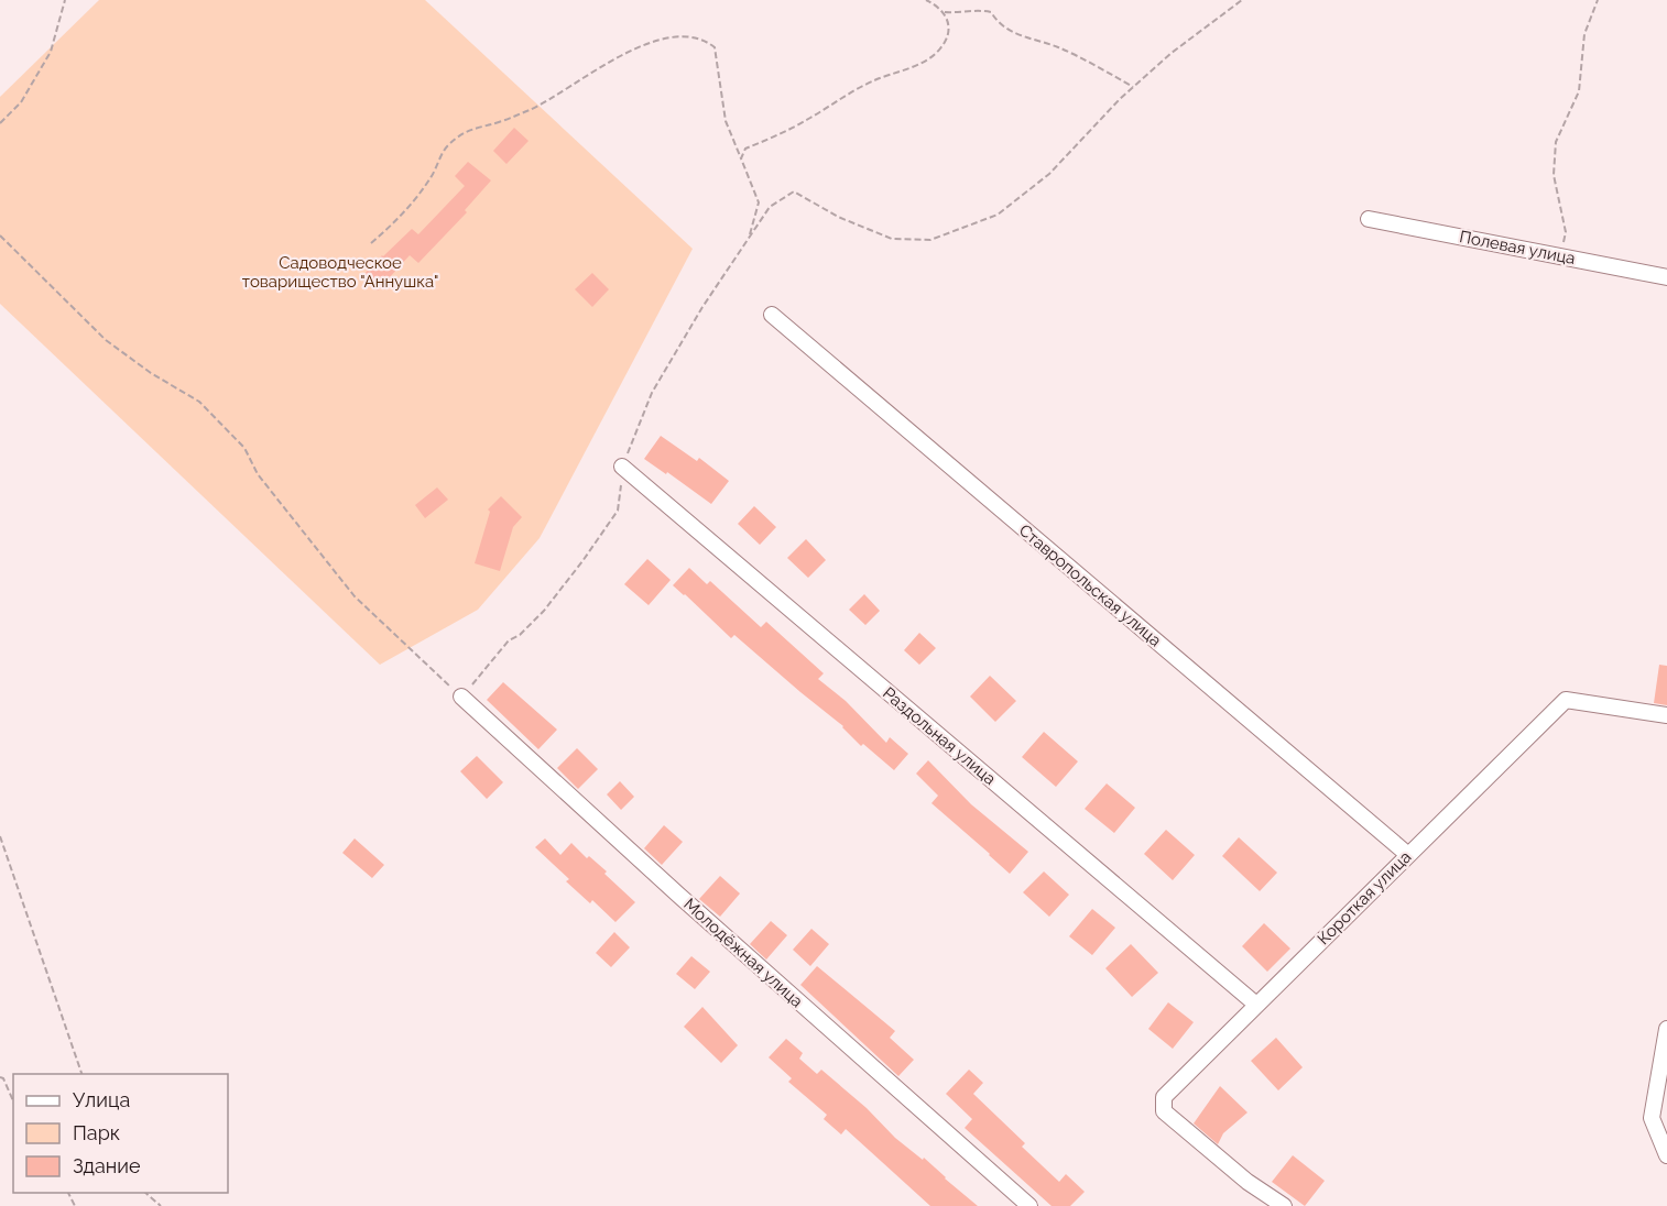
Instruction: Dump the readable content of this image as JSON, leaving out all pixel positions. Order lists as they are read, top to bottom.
{
  "streets": {
    "street": [
      "Полевая улица",
      "Ставропольская улица",
      "Раздольная улица",
      "Короткая улица",
      "Молодёжная улица"
    ]
  },
  "crossings": [
    ["Ставропольская улица", "Короткая улица"],
    ["Раздольная улица", "Короткая улица"]
  ],
  "parks": ["Садоводческое товарищество \"Аннушка\""],
  "legend": ["Улица", "Парк", "Здание"]
}
